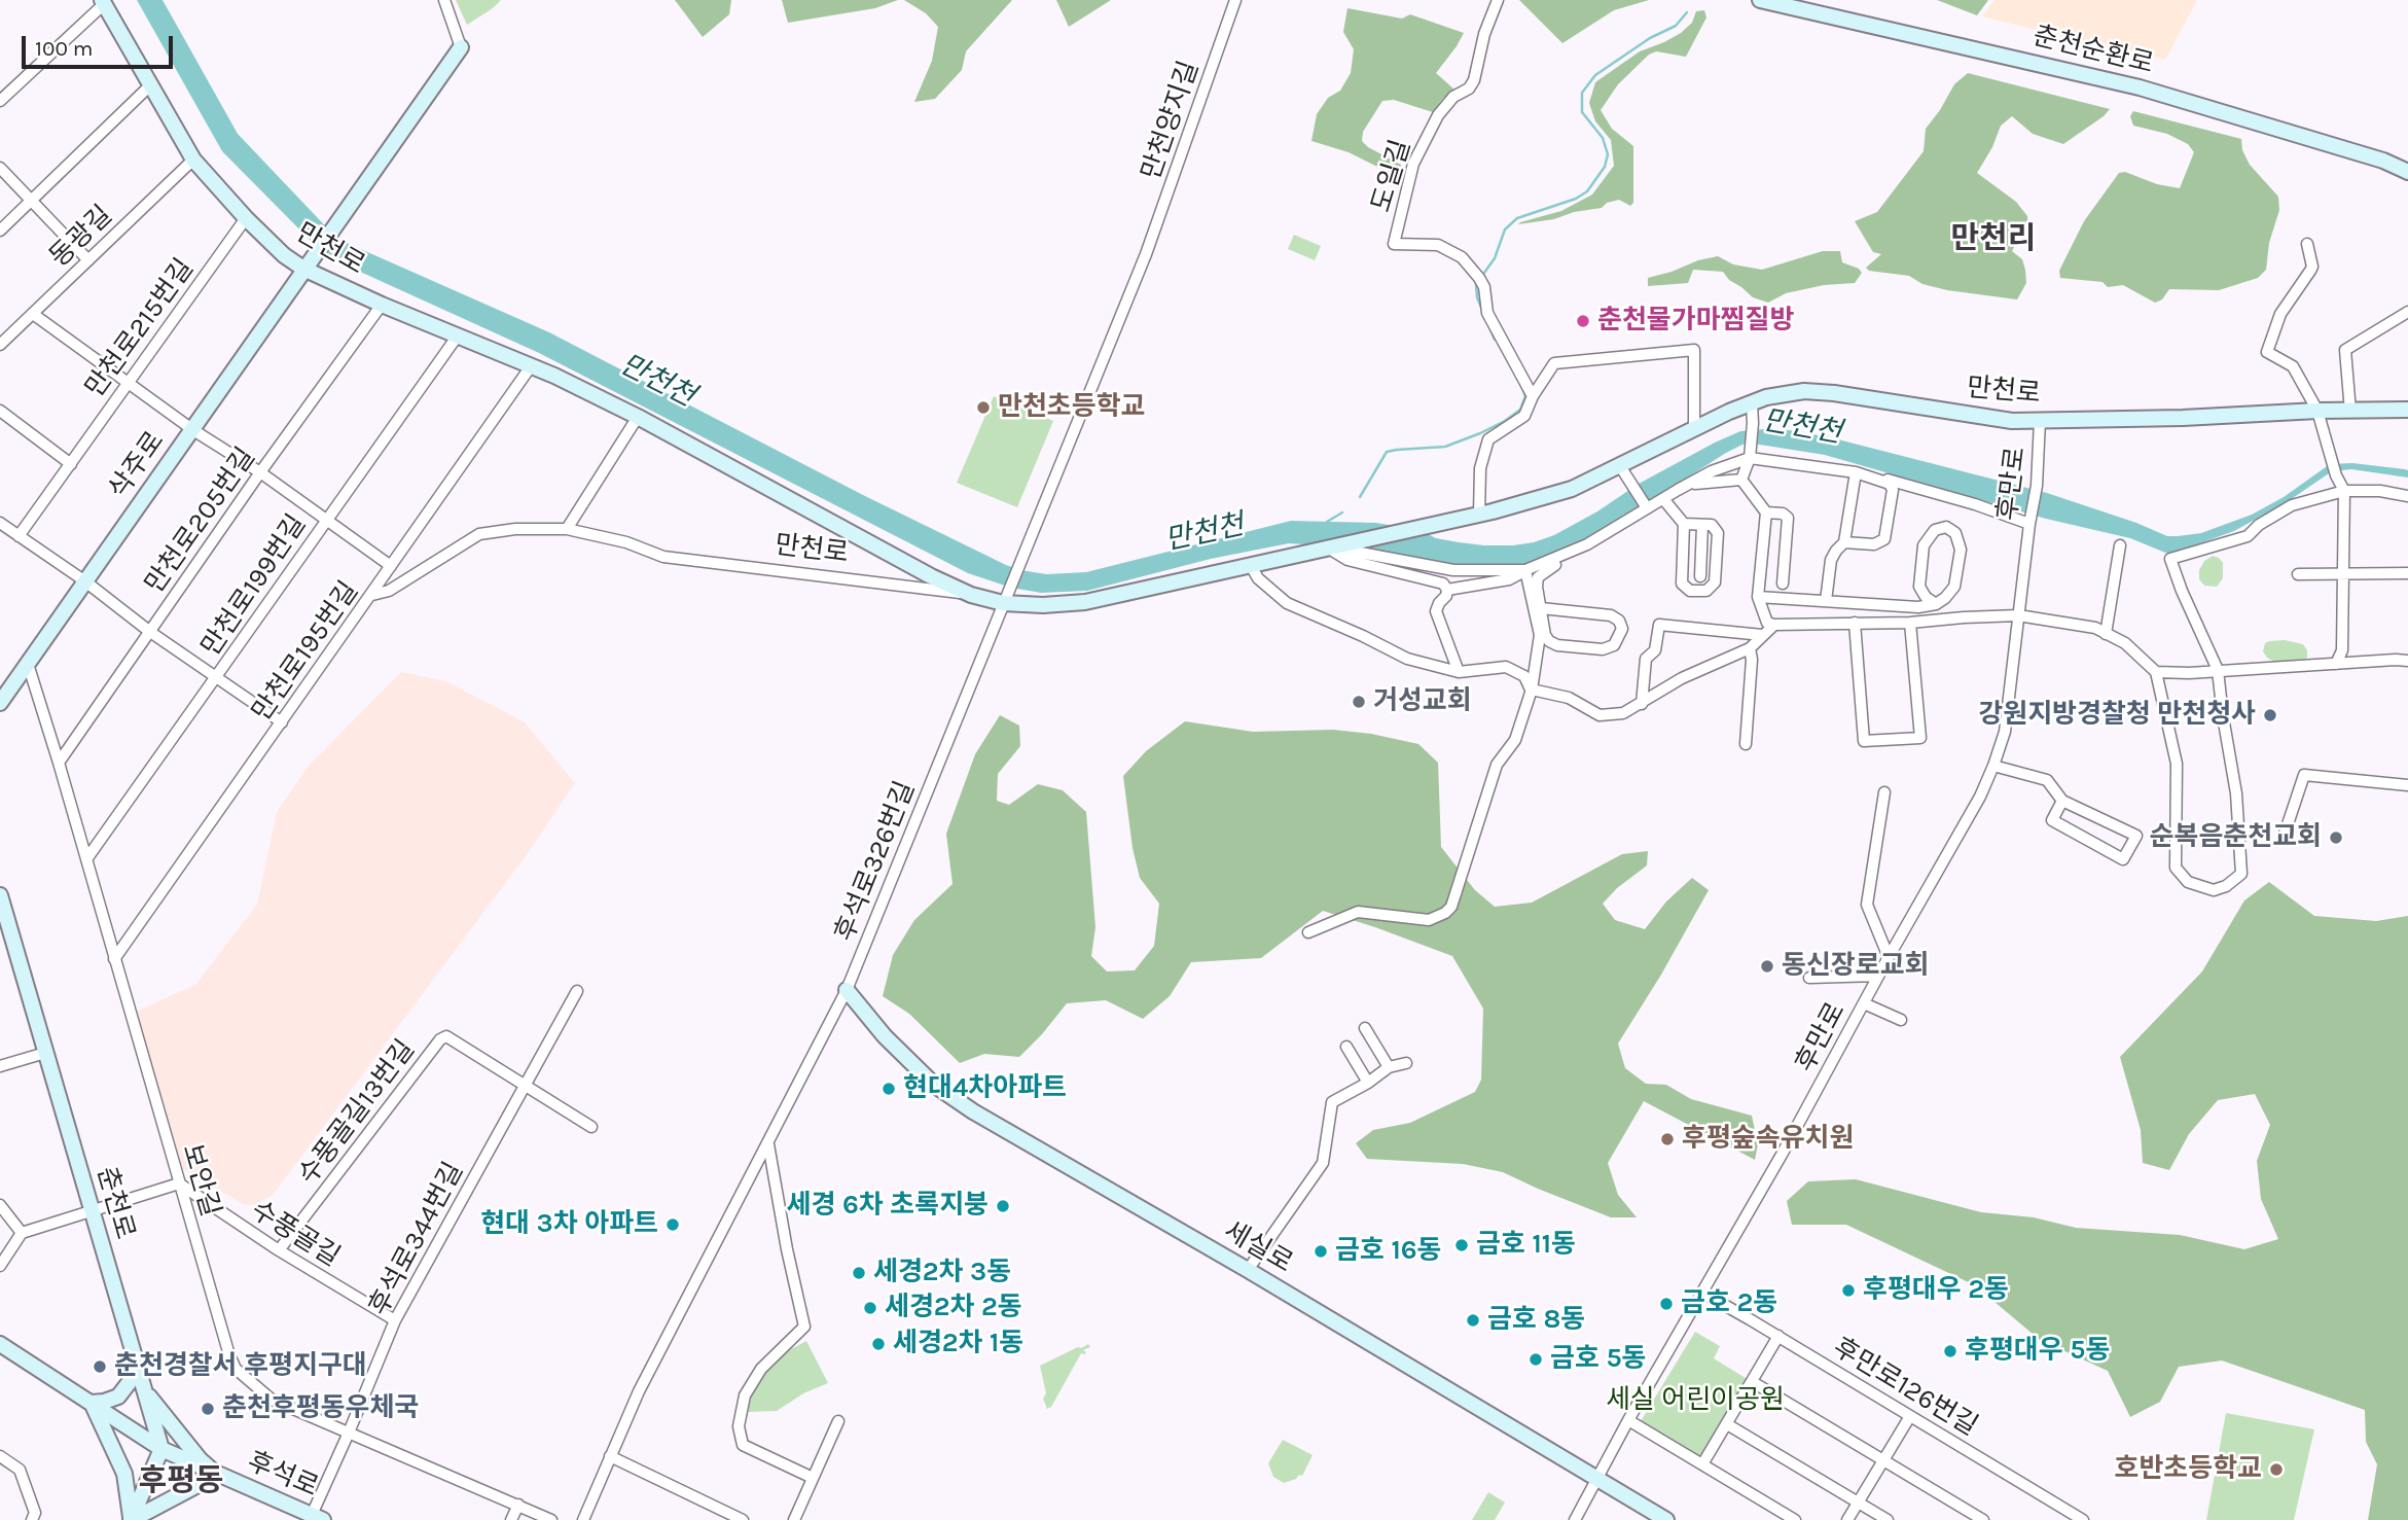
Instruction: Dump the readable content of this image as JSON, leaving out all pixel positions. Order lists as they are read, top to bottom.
{
  "streets": {
    "street": [
      "춘천순환로",
      "만천양지길",
      "도일길",
      "동광길",
      "만천로",
      "만천로215번길",
      "삭주로",
      "후만로",
      "만천로205번길",
      "만천로199번길",
      "만천로195번길",
      "후석로326번길",
      "수풍골길13번길",
      "보안길",
      "춘천로",
      "수풍골길",
      "후석로344번길",
      "세실로",
      "후만로126번길",
      "후석로"
    ]
  },
  "crossings": [
    ["만천양지길", "후석로326번길"],
    ["동광길", "만천로"],
    ["만천로", "만천로215번길"],
    ["만천로", "삭주로"],
    ["만천로", "후만로"],
    ["만천로", "만천로205번길"],
    ["만천로", "만천로199번길"],
    ["만천로", "만천로195번길"],
    ["만천로", "후석로326번길"],
    ["삭주로", "보안길"],
    ["후만로", "세실로"],
    ["후만로", "후만로126번길"],
    ["만천로205번길", "보안길"],
    ["만천로199번길", "보안길"],
    ["만천로195번길", "보안길"],
    ["후석로326번길", "세실로"],
    ["수풍골길13번길", "수풍골길"],
    ["수풍골길13번길", "후석로344번길"],
    ["보안길", "수풍골길"],
    ["보안길", "후석로344번길"],
    ["춘천로", "후석로"],
    ["수풍골길", "후석로344번길"],
    ["후석로344번길", "후석로"]
  ],
  "districts": ["만천리", "후평동"],
  "water": ["만천천"],
  "parks": ["세실 어린이공원"],
  "places": [
    "춘천물가마찜질방",
    "만천초등학교",
    "거성교회",
    "강원지방경찰청 만천청사",
    "순복음춘천교회",
    "동신장로교회",
    "현대4차아파트",
    "후평숲속유치원",
    "세경 6차 초록지붕",
    "현대 3차 아파트",
    "금호 11동",
    "금호 16동",
    "세경2차 3동",
    "후평대우 2동",
    "금호 2동",
    "세경2차 2동",
    "금호 8동",
    "세경2차 1동",
    "후평대우 5동",
    "금호 5동",
    "춘천경찰서 후평지구대",
    "춘천후평동우체국",
    "호반초등학교"
  ],
  "scale_bar": "100 m"
}
